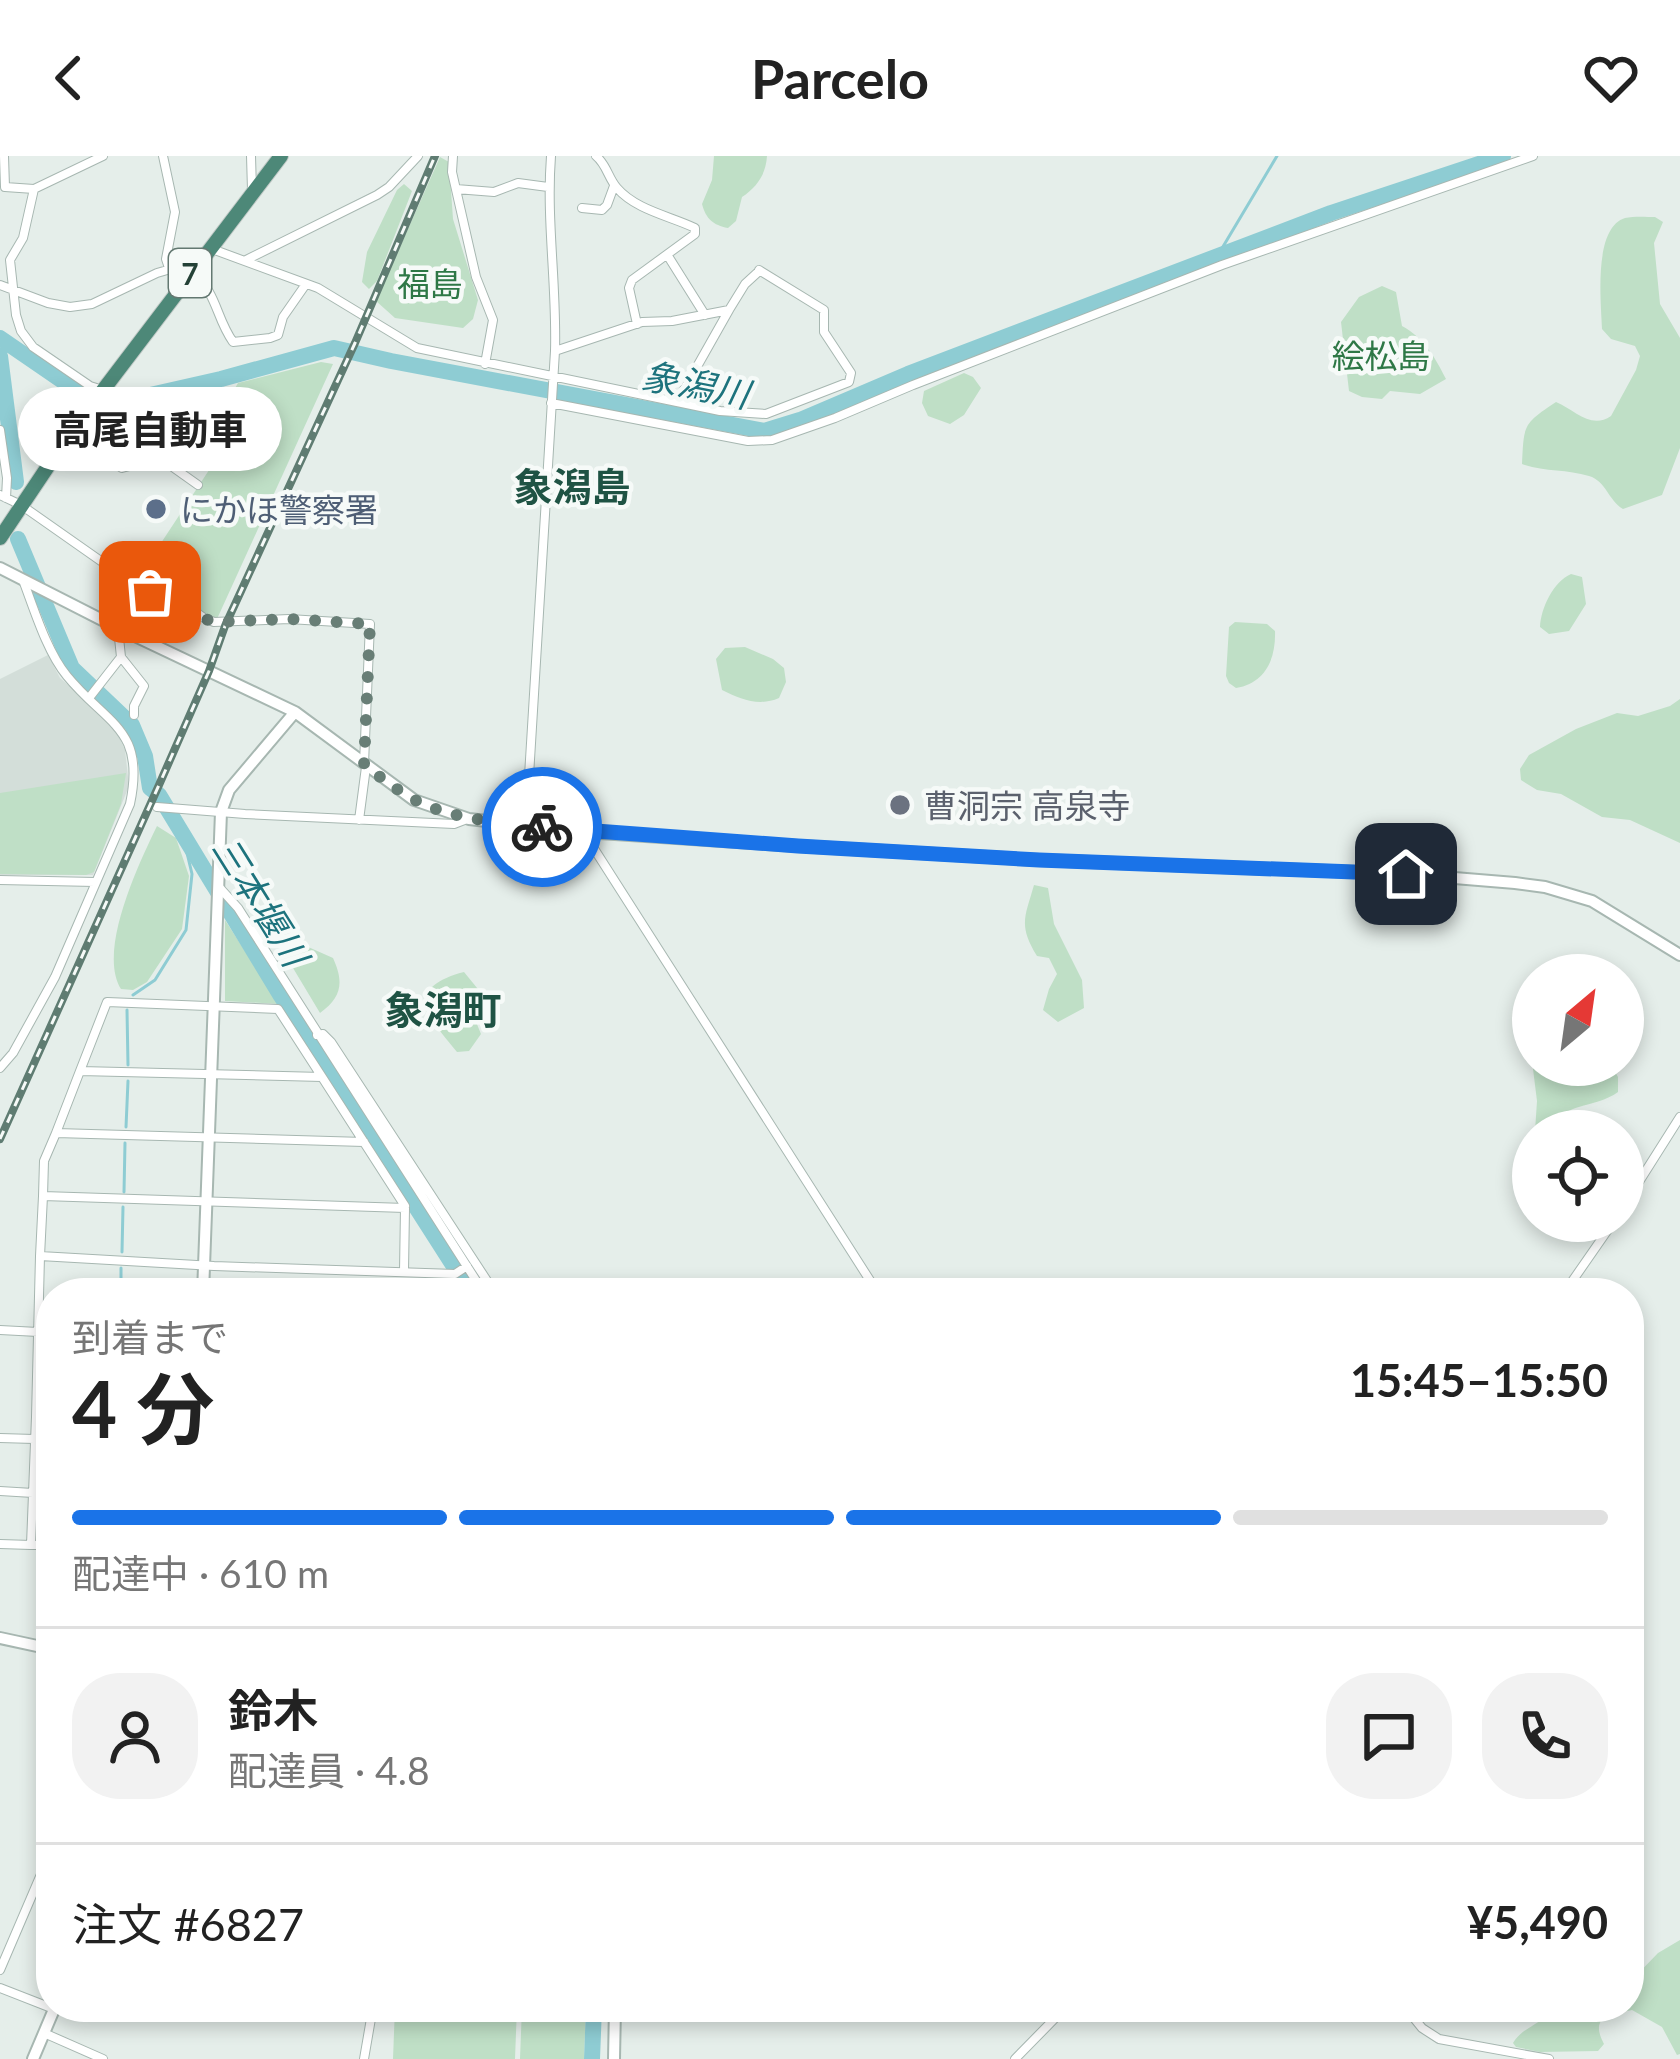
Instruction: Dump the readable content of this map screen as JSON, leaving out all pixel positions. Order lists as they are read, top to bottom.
{
  "streets": {
    "highway": ["7"]
  },
  "districts": ["象潟島", "象潟町"],
  "water": ["象潟川", "三本堰川"],
  "parks": ["福島", "絵松島"],
  "places": ["にかほ警察署", "高尾自動車", "曹洞宗 高泉寺"],
  "north": "top right",
  "page": {
    "header": "Parcelo",
    "bubble": "高尾自動車",
    "heading": ["4 分", "到着まで", "15:45–15:50"],
    "panel": [
      "鈴木",
      "配達員 · 4.8",
      "注文 #6827",
      "¥5,490"
    ],
    "bar": "配達中 · 610 m"
  }
}
